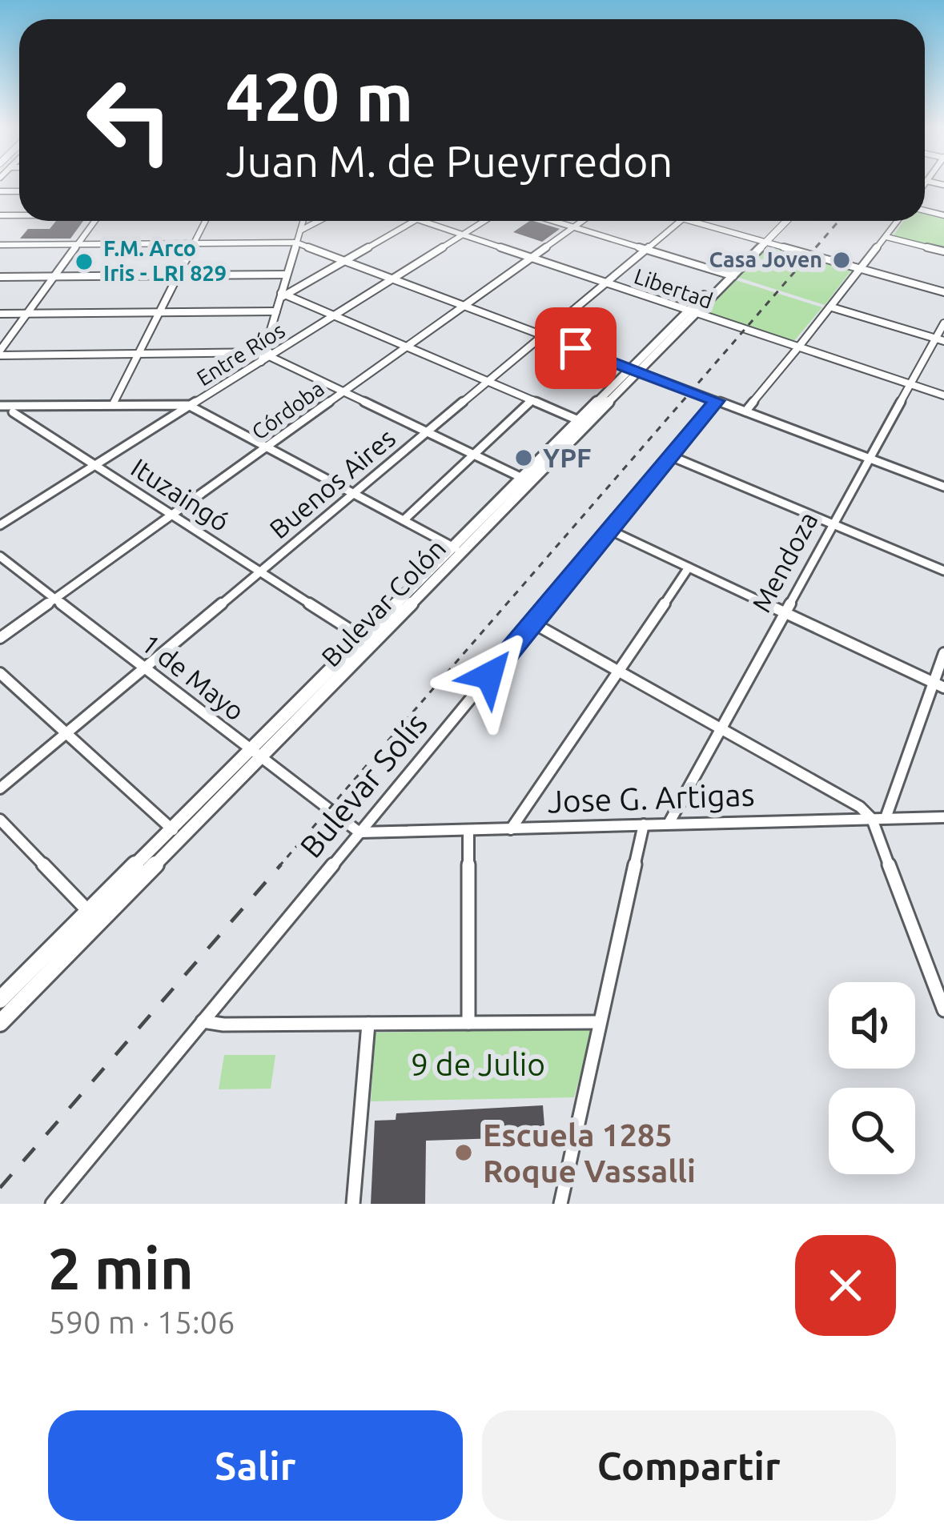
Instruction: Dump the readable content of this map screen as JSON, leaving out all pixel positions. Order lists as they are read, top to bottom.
{
  "streets": {
    "main road": ["Bulevar Colón"],
    "street": [
      "Libertad",
      "Entre Ríos",
      "Córdoba",
      "Buenos Aires",
      "Ituzaingó",
      "Mendoza",
      "1 de Mayo",
      "Bulevar Solís",
      "Jose G. Artigas"
    ]
  },
  "crossings": [
    ["Libertad", "Entre Ríos"],
    ["Libertad", "Córdoba"],
    ["Libertad", "Buenos Aires"],
    ["Libertad", "Mendoza"],
    ["Libertad", "Bulevar Colón"],
    ["Entre Ríos", "Ituzaingó"],
    ["Córdoba", "Ituzaingó"],
    ["Córdoba", "1 de Mayo"],
    ["Buenos Aires", "Ituzaingó"],
    ["Buenos Aires", "1 de Mayo"],
    ["Ituzaingó", "Bulevar Colón"],
    ["Mendoza", "Jose G. Artigas"],
    ["Bulevar Colón", "1 de Mayo"],
    ["1 de Mayo", "Bulevar Solís"],
    ["1 de Mayo", "Jose G. Artigas"],
    ["Bulevar Solís", "Jose G. Artigas"]
  ],
  "parks": ["9 de Julio"],
  "places": [
    "Casa Joven",
    "F.M. Arco Iris - LRI 829",
    "YPF",
    "Escuela 1285 Roque Vassalli"
  ],
  "page": {
    "turn": ["420 m", "Juan M. de Pueyrredon"],
    "heading": ["2 min", "590 m · 15:06"],
    "buttons": ["Salir", "Compartir"]
  }
}
